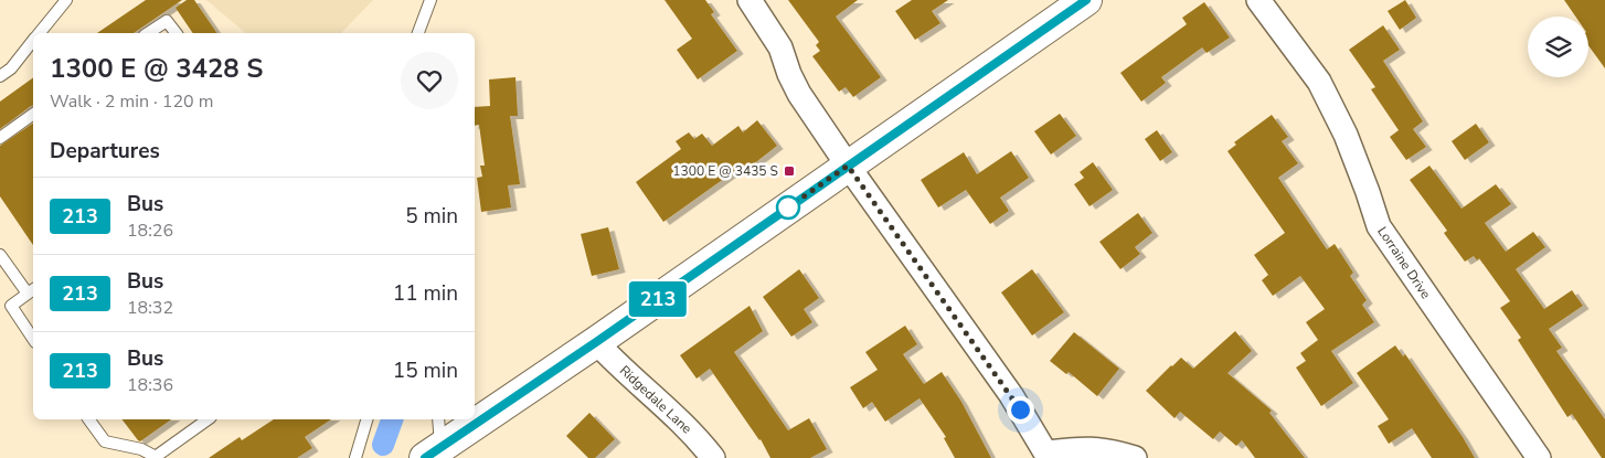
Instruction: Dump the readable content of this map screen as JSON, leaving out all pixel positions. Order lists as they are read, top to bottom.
{
  "streets": {
    "street": ["Lorraine Drive", "Ridgedale Lane"]
  },
  "places": {
    "transit": ["1300 E @ 3435 S"]
  },
  "lines": ["bus line 213"],
  "page": {
    "on_map": "213",
    "heading": [
      ["1300 E @ 3428 S", "Walk · 2 min · 120 m"],
      "Departures"
    ],
    "list": [
      {
        "mark": "213",
        "name": "Bus",
        "note": "18:26",
        "value": "5 min"
      },
      {
        "mark": "213",
        "name": "Bus",
        "note": "18:32",
        "value": "11 min"
      },
      {
        "mark": "213",
        "name": "Bus",
        "note": "18:36",
        "value": "15 min"
      }
    ]
  }
}
